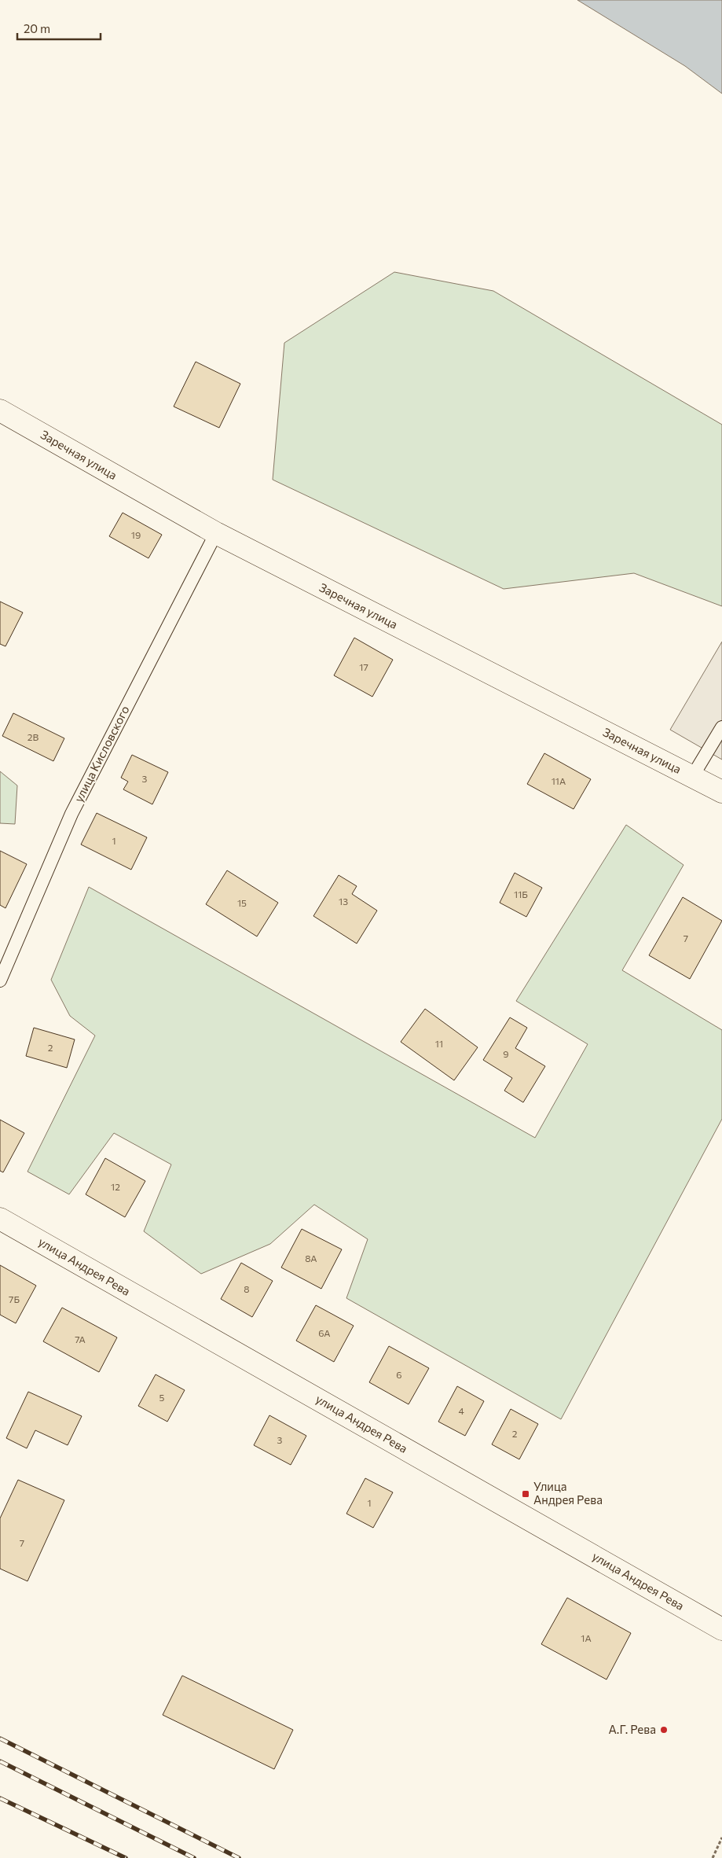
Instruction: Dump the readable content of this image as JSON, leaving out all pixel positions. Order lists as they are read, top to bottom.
{
  "streets": {
    "street": ["Заречная улица", "улица Андрея Рева"],
    "lane": ["улица Кисловского"]
  },
  "crossings": [
    ["Заречная улица", "улица Кисловского"]
  ],
  "places": {
    "transit": ["Улица Андрея Рева"],
    "other": ["А.Г. Рева"]
  },
  "house_numbers": [
    "19",
    "17",
    "2В",
    "3",
    "11А",
    "1",
    "11Б",
    "13",
    "15",
    "7",
    "11",
    "2",
    "9",
    "12",
    "8А",
    "8",
    "7Б",
    "6А",
    "7А",
    "6",
    "5",
    "4",
    "2",
    "3",
    "1",
    "7",
    "1А"
  ],
  "scale_bar": "20 m"
}
